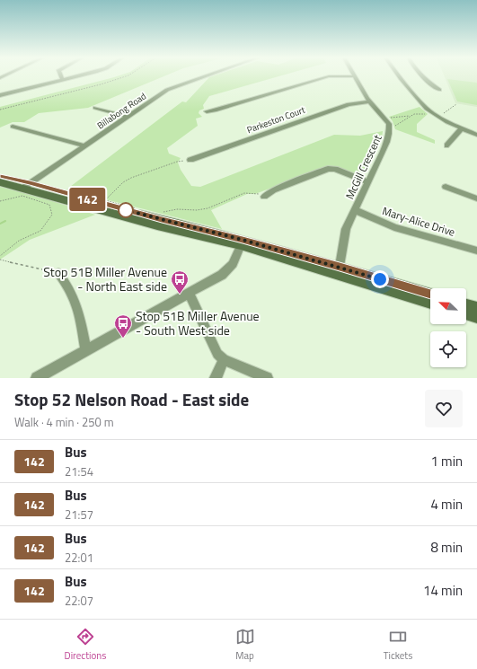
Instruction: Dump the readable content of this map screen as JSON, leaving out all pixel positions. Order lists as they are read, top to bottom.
{
  "streets": {
    "street": [
      "Billabong Road",
      "Parkeston Court",
      "McGill Crescent",
      "Mary-Alice Drive"
    ]
  },
  "crossings": [
    ["Parkeston Court", "McGill Crescent"],
    ["McGill Crescent", "Mary-Alice Drive"]
  ],
  "places": {
    "bus stop": ["Stop 51B Miller Avenue - North East side", "Stop 51B Miller Avenue - South West side"]
  },
  "lines": ["bus line 142"],
  "north": "top left",
  "page": {
    "on_map": "142",
    "heading": ["Stop 52 Nelson Road - East side", "Walk · 4 min · 250 m"],
    "list": [
      {
        "mark": "142",
        "name": "Bus",
        "note": "21:54",
        "value": "1 min"
      },
      {
        "mark": "142",
        "name": "Bus",
        "note": "21:57",
        "value": "4 min"
      },
      {
        "mark": "142",
        "name": "Bus",
        "note": "22:01",
        "value": "8 min"
      },
      {
        "mark": "142",
        "name": "Bus",
        "note": "22:07",
        "value": "14 min"
      }
    ],
    "tabs": ["Directions", "Map", "Tickets"]
  }
}
